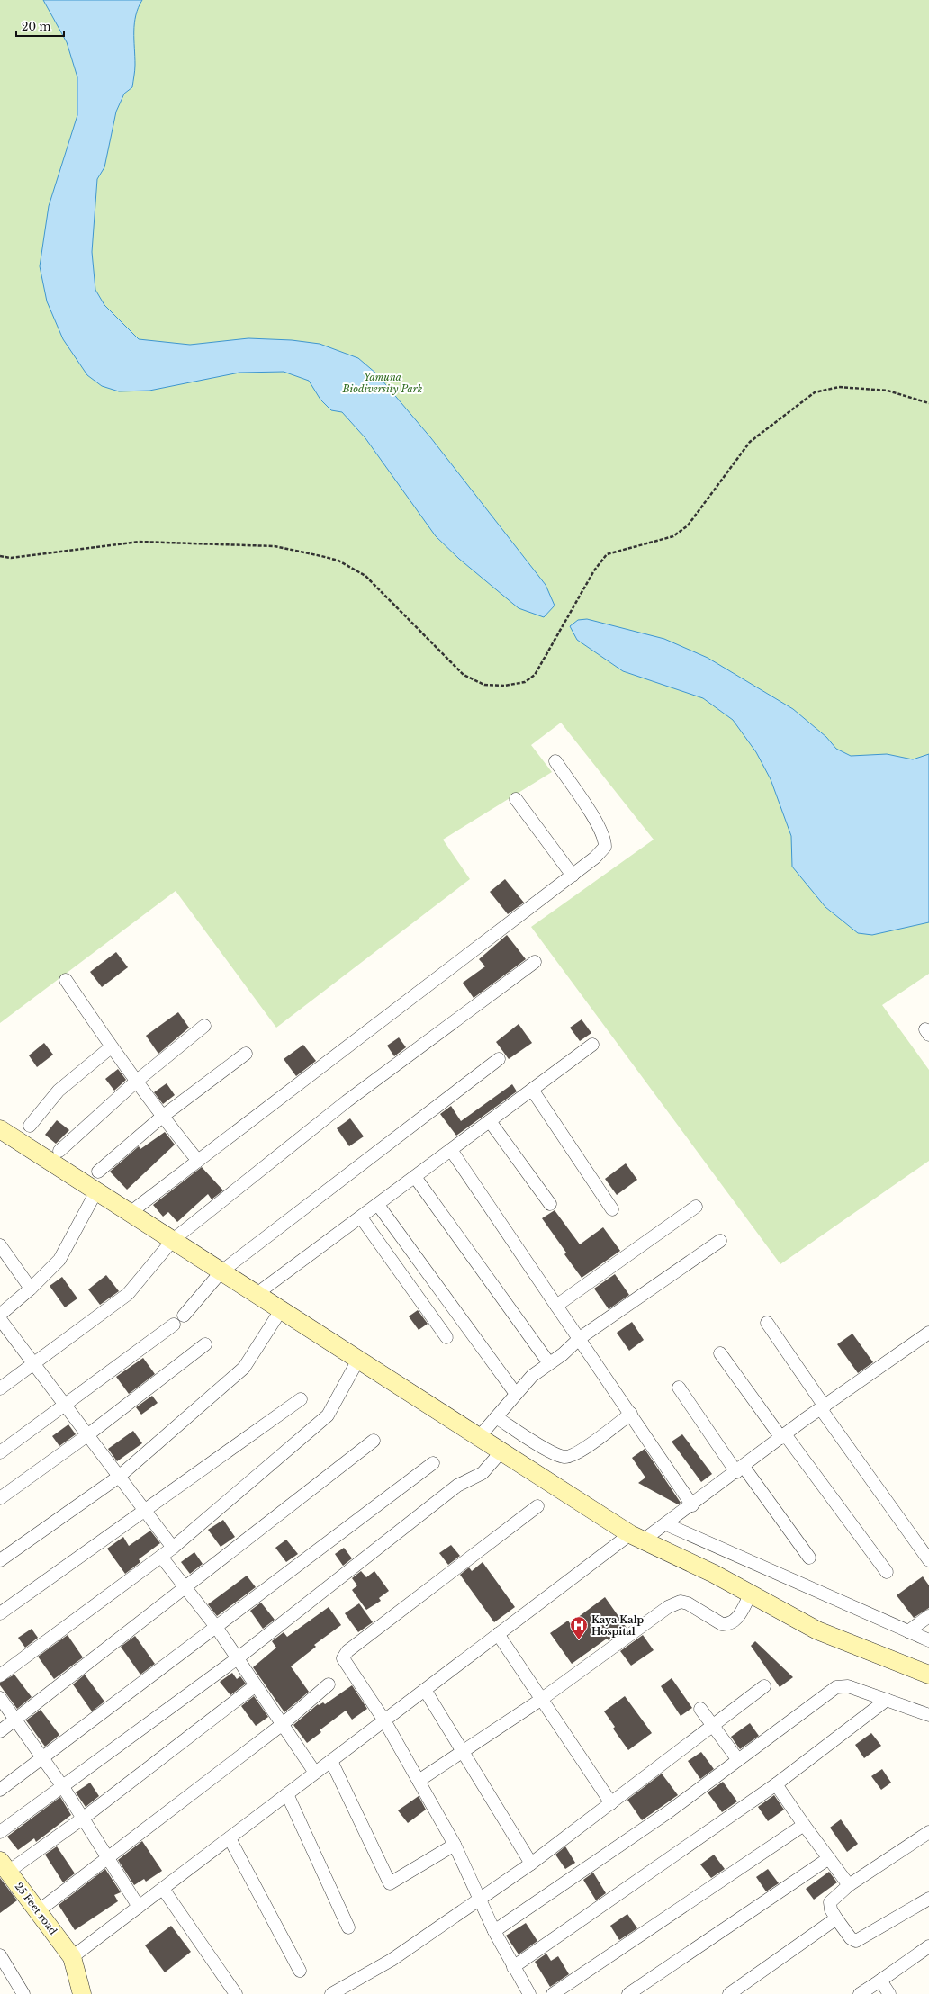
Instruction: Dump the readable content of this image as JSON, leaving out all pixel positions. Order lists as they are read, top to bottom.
{
  "streets": {
    "street": ["25 Feet road"]
  },
  "parks": ["Yamuna Biodiversity Park"],
  "places": {
    "hospital": ["Kaya Kalp Hospital"]
  },
  "scale_bar": "20 m"
}
